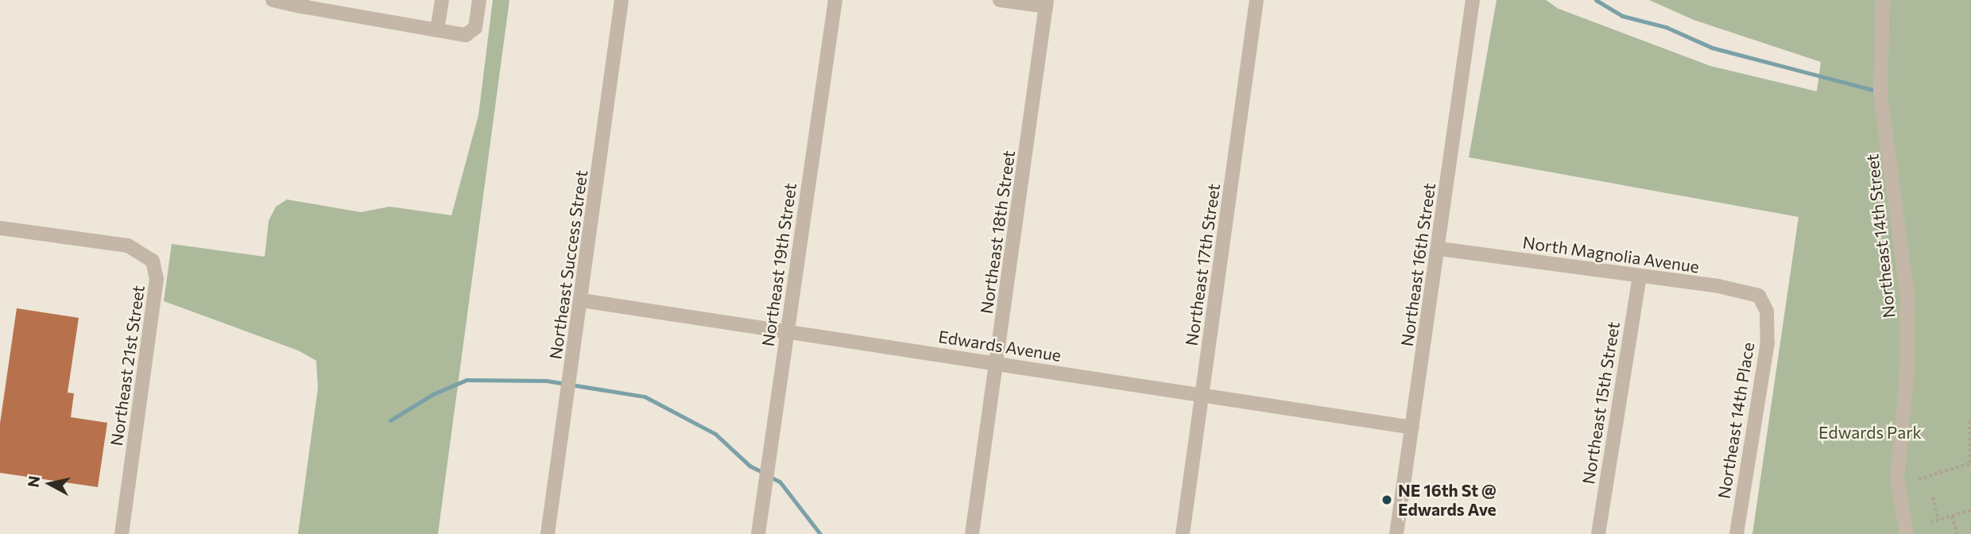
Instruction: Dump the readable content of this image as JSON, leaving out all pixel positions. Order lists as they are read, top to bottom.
{
  "streets": {
    "street": [
      "Northeast 18th Street",
      "Northeast 14th Street",
      "North Magnolia Avenue",
      "Northeast Success Street",
      "Northeast 19th Street",
      "Northeast 17th Street",
      "Northeast 16th Street",
      "Edwards Avenue",
      "Northeast 21st Street",
      "Northeast 15th Street",
      "Northeast 14th Place"
    ]
  },
  "crossings": [
    ["Northeast 18th Street", "Edwards Avenue"],
    ["North Magnolia Avenue", "Northeast 16th Street"],
    ["North Magnolia Avenue", "Northeast 15th Street"],
    ["North Magnolia Avenue", "Northeast 14th Place"],
    ["Northeast Success Street", "Edwards Avenue"],
    ["Northeast 19th Street", "Edwards Avenue"],
    ["Northeast 17th Street", "Edwards Avenue"],
    ["Northeast 16th Street", "Edwards Avenue"]
  ],
  "parks": ["Edwards Park"],
  "places": ["NE 16th St @ Edwards Ave"],
  "north": "left"
}
